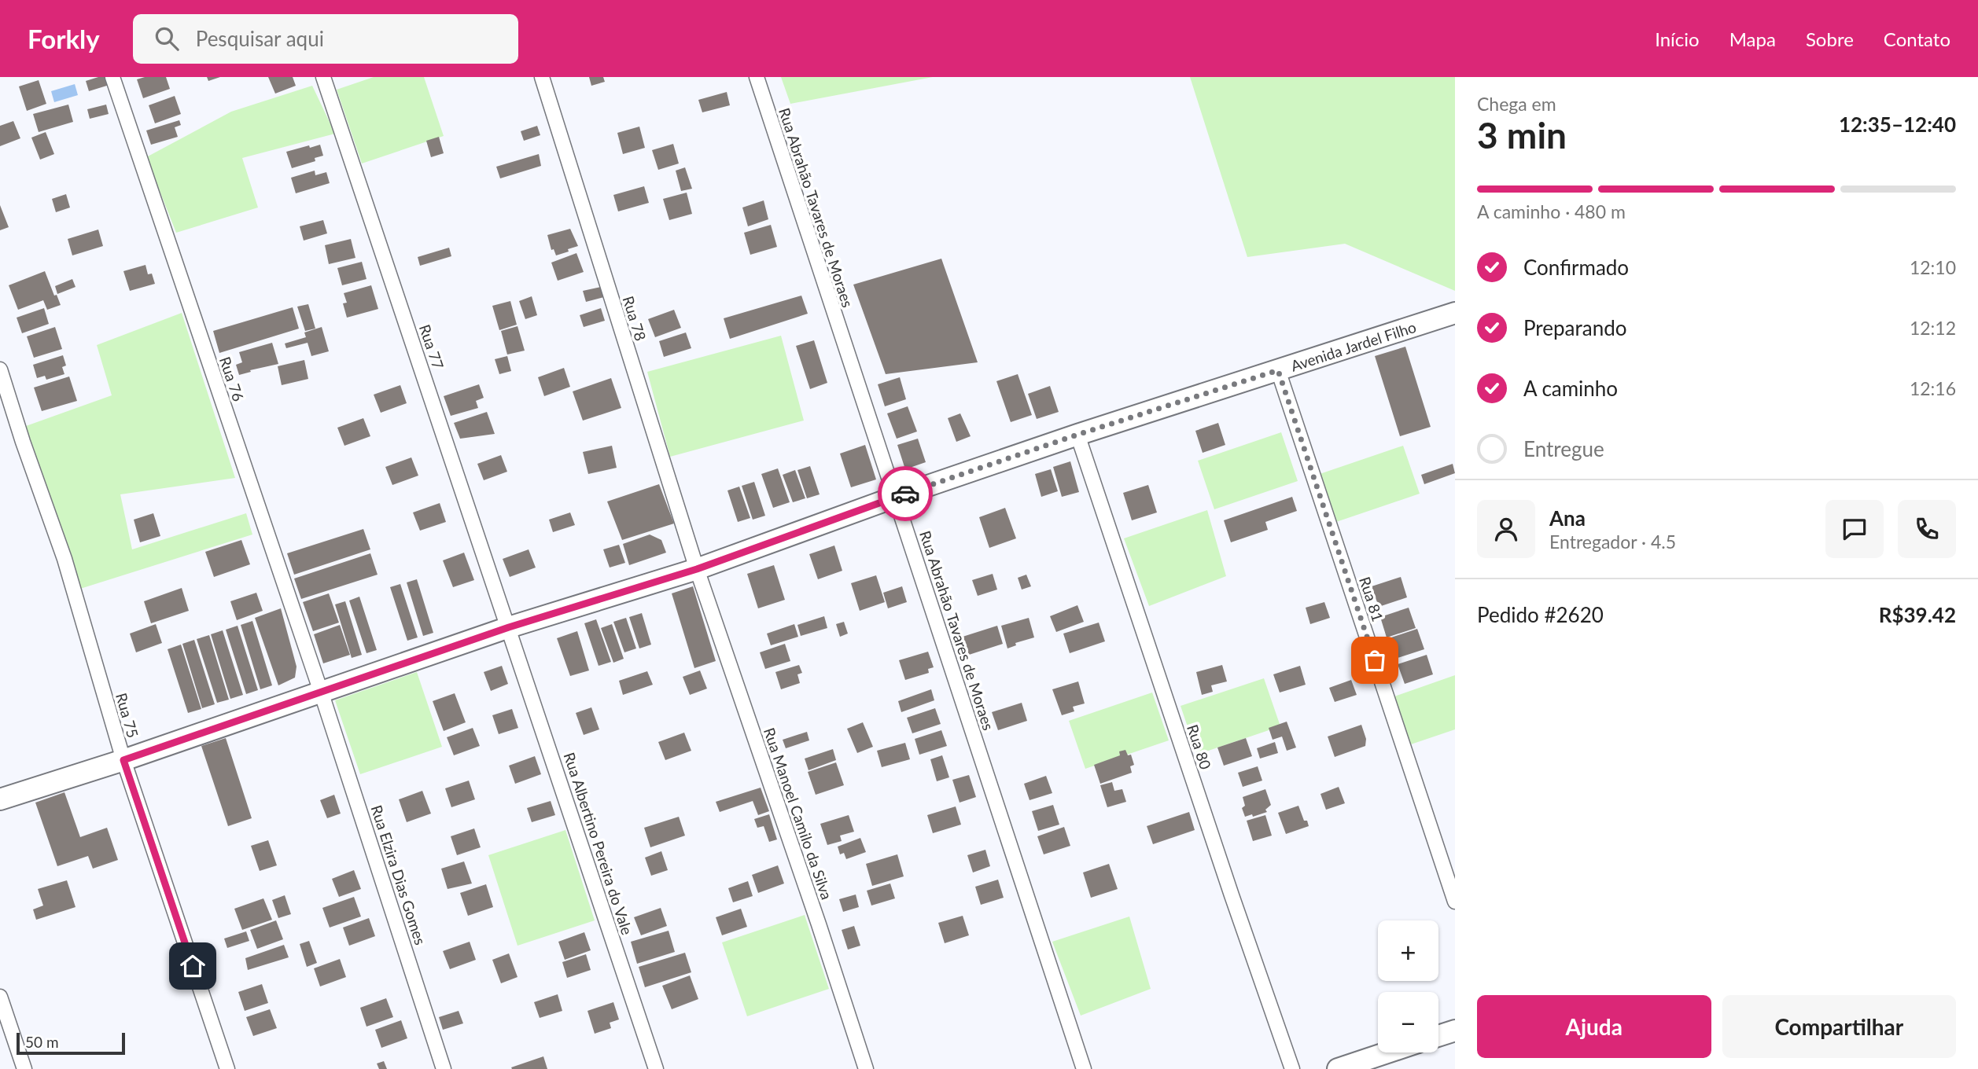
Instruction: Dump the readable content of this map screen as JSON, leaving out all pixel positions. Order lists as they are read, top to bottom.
{
  "streets": {
    "main road": ["Avenida Jardel Filho"],
    "street": [
      "Rua Abrahão Tavares de Moraes",
      "Rua 78",
      "Rua 77",
      "Rua 76",
      "Rua 81",
      "Rua 75",
      "Rua 80",
      "Rua Manoel Camilo da Silva",
      "Rua Albertino Pereira do Vale",
      "Rua Elzira Dias Gomes"
    ]
  },
  "crossings": [
    ["Rua Abrahão Tavares de Moraes", "Avenida Jardel Filho"],
    ["Rua 78", "Avenida Jardel Filho"],
    ["Rua 78", "Rua Manoel Camilo da Silva"],
    ["Avenida Jardel Filho", "Rua 77"],
    ["Avenida Jardel Filho", "Rua 76"],
    ["Avenida Jardel Filho", "Rua 81"],
    ["Avenida Jardel Filho", "Rua 75"],
    ["Avenida Jardel Filho", "Rua 80"],
    ["Avenida Jardel Filho", "Rua Manoel Camilo da Silva"],
    ["Avenida Jardel Filho", "Rua Albertino Pereira do Vale"],
    ["Avenida Jardel Filho", "Rua Elzira Dias Gomes"],
    ["Rua 77", "Rua Albertino Pereira do Vale"],
    ["Rua 76", "Rua Elzira Dias Gomes"]
  ],
  "scale_bar": "50 m",
  "page": {
    "header": "Forkly",
    "search": "Pesquisar aqui",
    "nav": [
      "Início",
      "Mapa",
      "Sobre",
      "Contato"
    ],
    "heading": ["3 min", "Chega em", "12:35–12:40"],
    "panel": [
      "Ana",
      "Entregador · 4.5",
      "Pedido #2620",
      "R$39.42"
    ],
    "bar": "A caminho · 480 m",
    "list": [
      ["Confirmado", "12:10"],
      ["Preparando", "12:12"],
      ["A caminho", "12:16"],
      "Entregue"
    ],
    "map_buttons": ["+", "−"],
    "buttons": ["Ajuda", "Compartilhar"],
    "scale": "50 m"
  }
}
